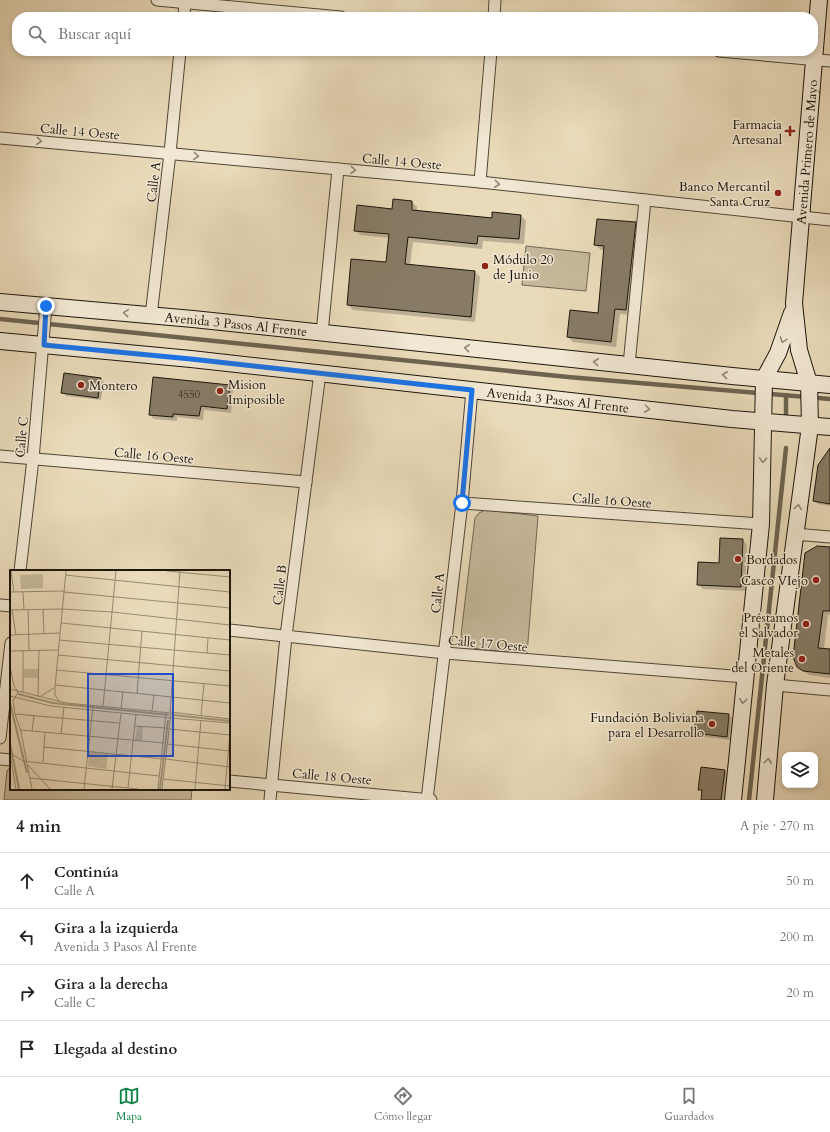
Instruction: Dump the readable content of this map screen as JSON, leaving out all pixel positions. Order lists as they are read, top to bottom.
{
  "streets": {
    "main road": ["Avenida Primero de Mayo", "Avenida 3 Pasos Al Frente"],
    "street": [
      "Calle 14 Oeste",
      "Calle A",
      "Calle C",
      "Calle 16 Oeste",
      "Calle B",
      "Calle 17 Oeste",
      "Calle 18 Oeste"
    ]
  },
  "crossings": [
    ["Calle 14 Oeste", "Avenida Primero de Mayo"],
    ["Calle 14 Oeste", "Calle A"],
    ["Avenida Primero de Mayo", "Avenida 3 Pasos Al Frente"],
    ["Calle A", "Avenida 3 Pasos Al Frente"],
    ["Calle A", "Calle 16 Oeste"],
    ["Calle A", "Calle 17 Oeste"],
    ["Calle A", "Calle 18 Oeste"],
    ["Avenida 3 Pasos Al Frente", "Calle C"],
    ["Avenida 3 Pasos Al Frente", "Calle B"],
    ["Calle C", "Calle 16 Oeste"],
    ["Calle 16 Oeste", "Calle B"],
    ["Calle B", "Calle 17 Oeste"],
    ["Calle B", "Calle 18 Oeste"]
  ],
  "one_way": ["Calle 14 Oeste"],
  "places": {
    "health": ["Farmacia Artesanal"],
    "other": [
      "Banco Mercantil Santa Cruz",
      "Módulo 20 de Junio",
      "Montero",
      "Mision Imiposible",
      "Bordados",
      "Casco VIejo",
      "Préstamos el Salvador",
      "Metales del Oriente",
      "Fundación Boliviana para el Desarrollo"
    ]
  },
  "house_numbers": ["4550"],
  "page": {
    "search": "Buscar aquí",
    "heading": ["4 min", "A pie · 270 m"],
    "list": [
      ["Continúa", "Calle A", "50 m"],
      ["Gira a la izquierda", "Avenida 3 Pasos Al Frente", "200 m"],
      ["Gira a la derecha", "Calle C", "20 m"],
      "Llegada al destino"
    ],
    "nav": ["Mapa", "Cómo llegar", "Guardados"]
  }
}
